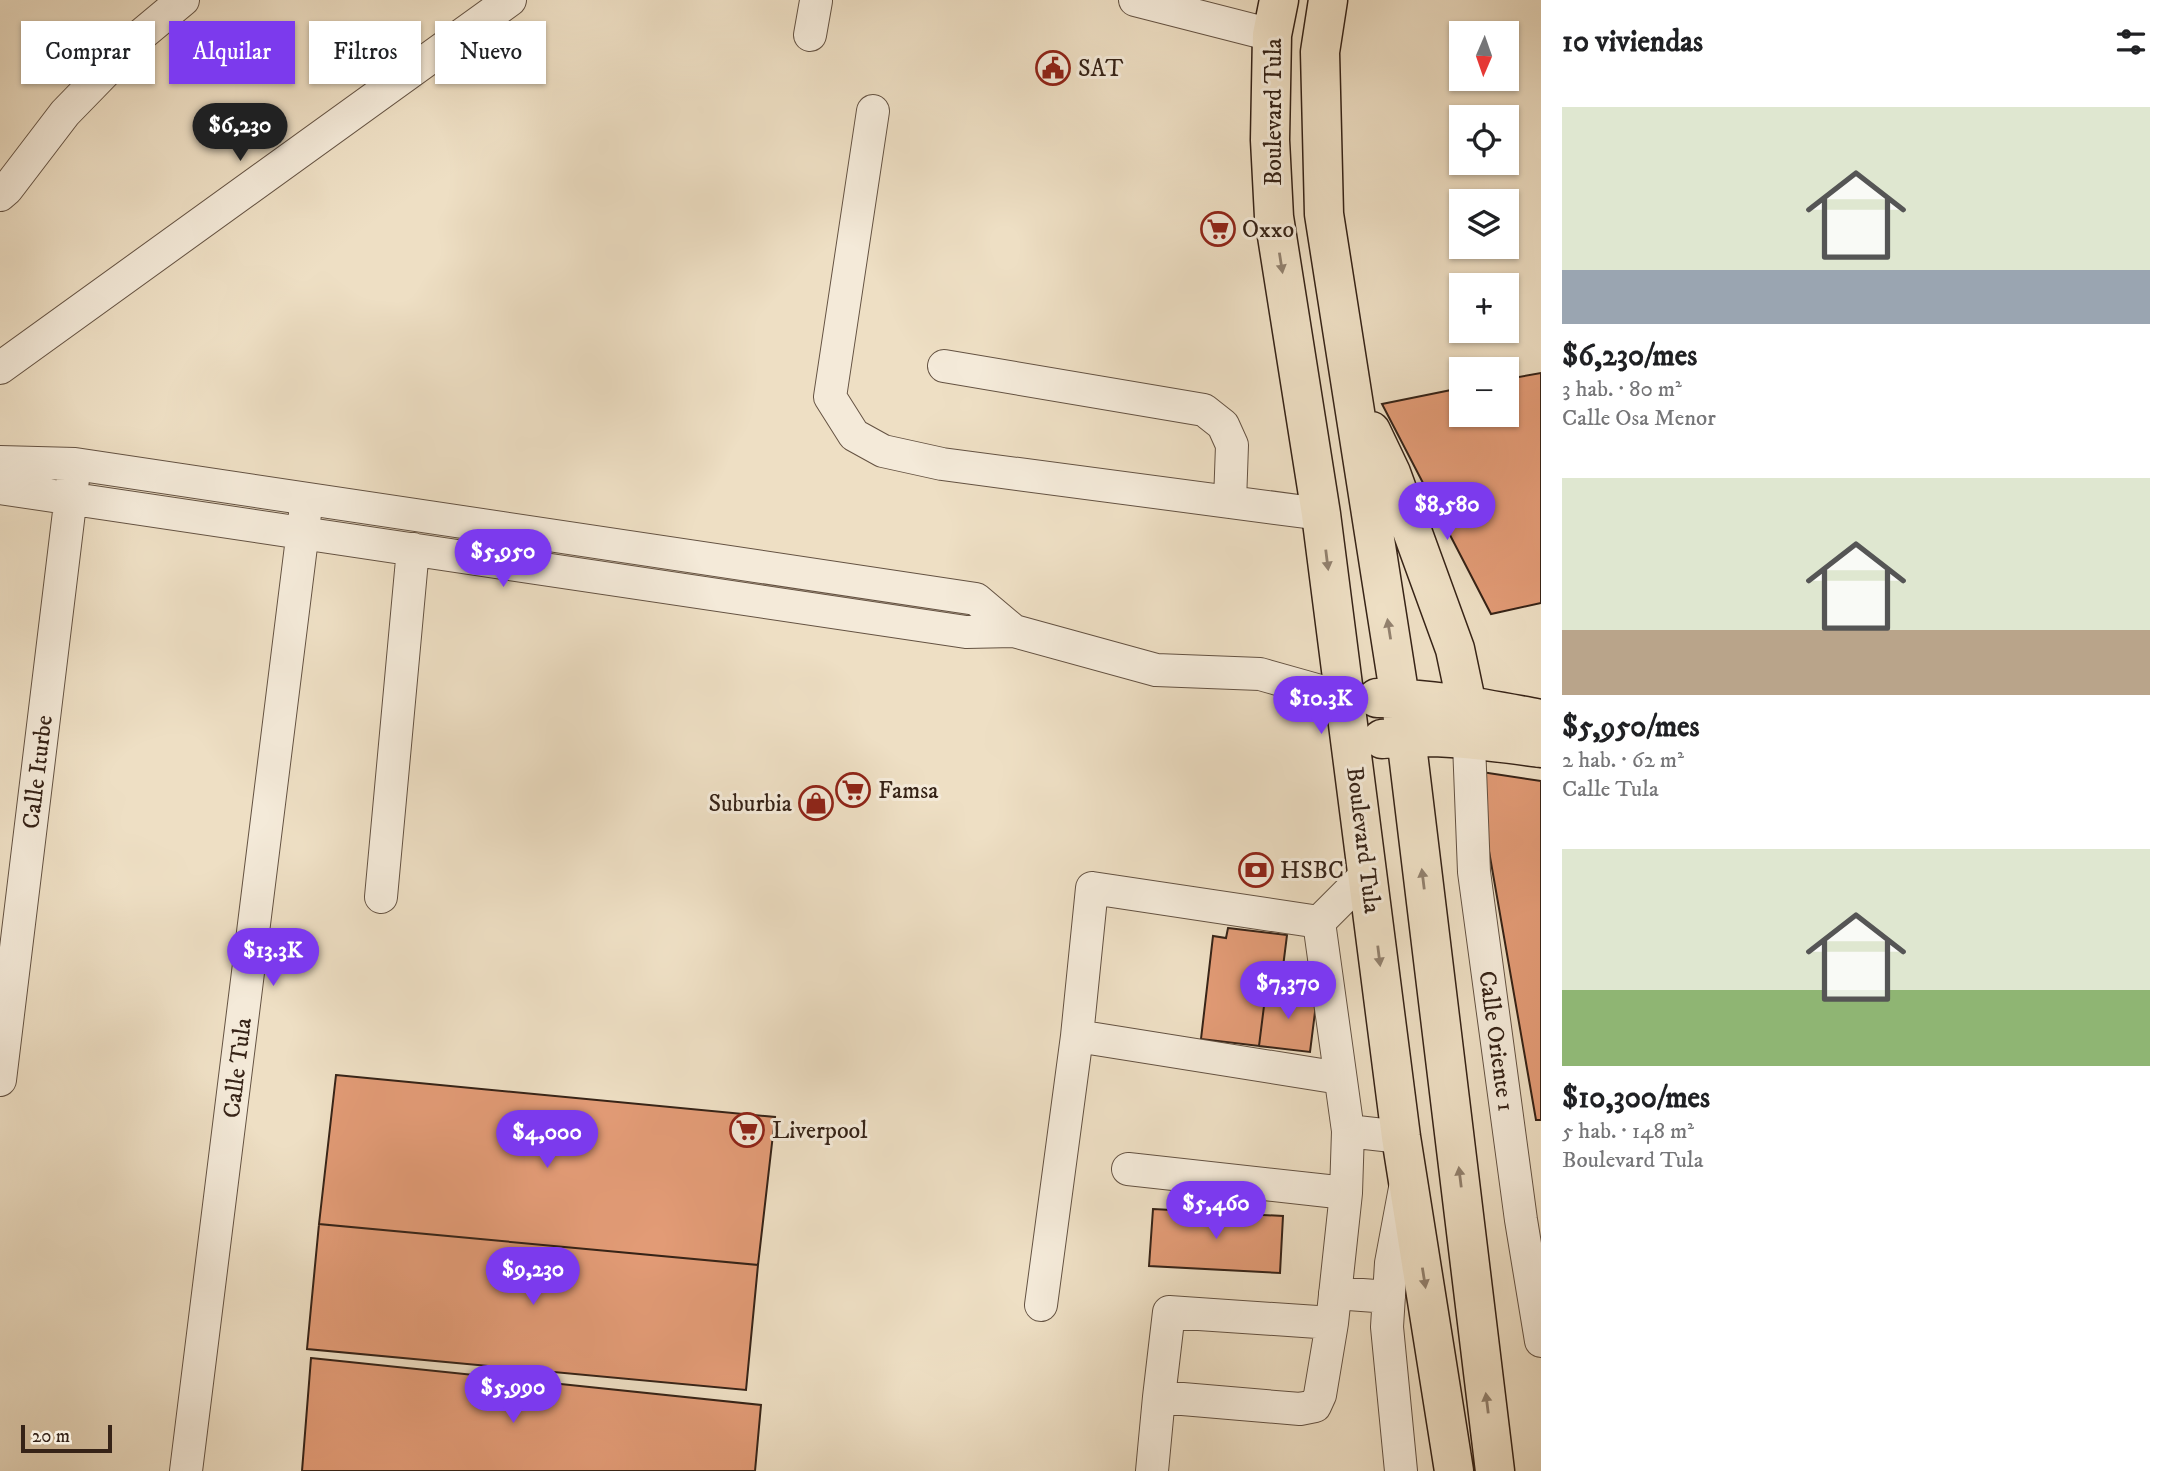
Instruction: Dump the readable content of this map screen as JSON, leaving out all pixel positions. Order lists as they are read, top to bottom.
{
  "streets": {
    "main road": ["Boulevard Tula"],
    "street": ["Calle Iturbe", "Calle Oriente 1", "Calle Tula"]
  },
  "places": {
    "public building": ["SAT"],
    "supermarket": ["Oxxo", "Famsa", "Liverpool"],
    "shop": ["Suburbia"],
    "bank": ["HSBC"]
  },
  "scale_bar": "20 m",
  "north": "bottom",
  "page": {
    "heading": "10 viviendas",
    "map_buttons": ["+", "−"],
    "chip": [
      "Comprar",
      "Alquilar",
      "Filtros",
      "Nuevo"
    ],
    "list": [
      {
        "name": "$6,230/mes",
        "note": "3 hab. · 80 m² · Calle Osa Menor"
      },
      {
        "name": "$5,950/mes",
        "note": "2 hab. · 62 m² · Calle Tula"
      },
      {
        "name": "$10,300/mes",
        "note": "5 hab. · 148 m² · Boulevard Tula"
      }
    ],
    "price": [
      "$6,230",
      "$8,580",
      "$5,950",
      "$10.3K",
      "$13.3K",
      "$7,370",
      "$4,000",
      "$5,460",
      "$9,230",
      "$5,990"
    ],
    "scale": "20 m"
  }
}
